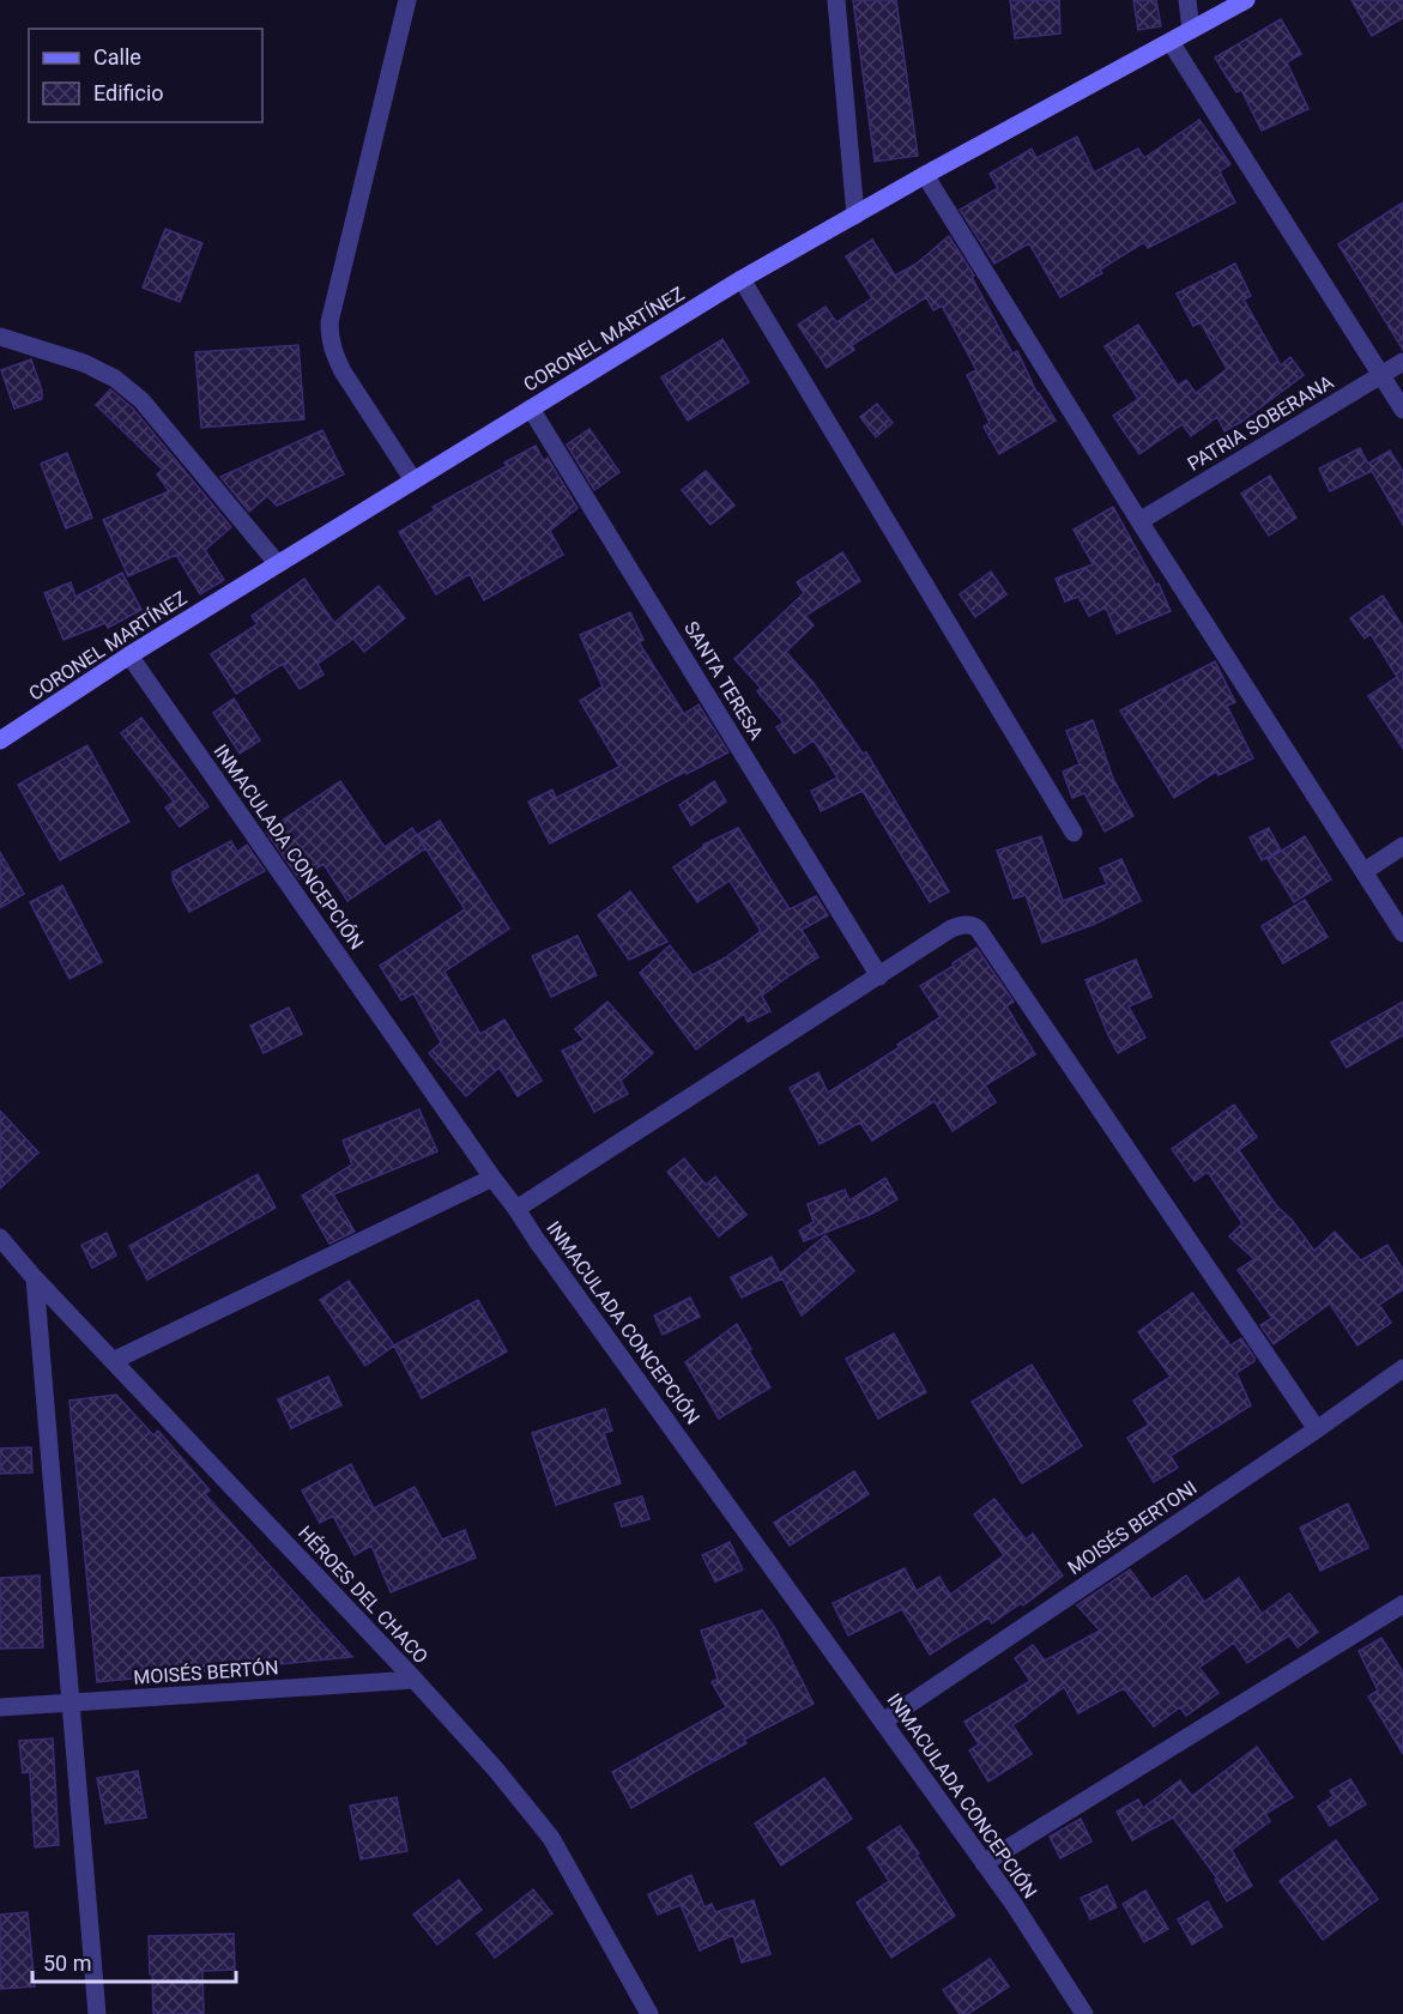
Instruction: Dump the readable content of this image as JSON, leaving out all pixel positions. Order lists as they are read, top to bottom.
{
  "streets": {
    "main road": ["CORONEL MARTÍNEZ"],
    "street": [
      "PATRIA SOBERANA",
      "SANTA TERESA",
      "INMACULADA CONCEPCIÓN",
      "MOISÉS BERTONI",
      "HÉROES DEL CHACO",
      "MOISÉS BERTÓN"
    ]
  },
  "crossings": [
    ["CORONEL MARTÍNEZ", "SANTA TERESA"],
    ["CORONEL MARTÍNEZ", "INMACULADA CONCEPCIÓN"],
    ["INMACULADA CONCEPCIÓN", "MOISÉS BERTONI"],
    ["HÉROES DEL CHACO", "MOISÉS BERTÓN"]
  ],
  "legend": ["Calle", "Edificio"],
  "scale_bar": "50 m"
}
